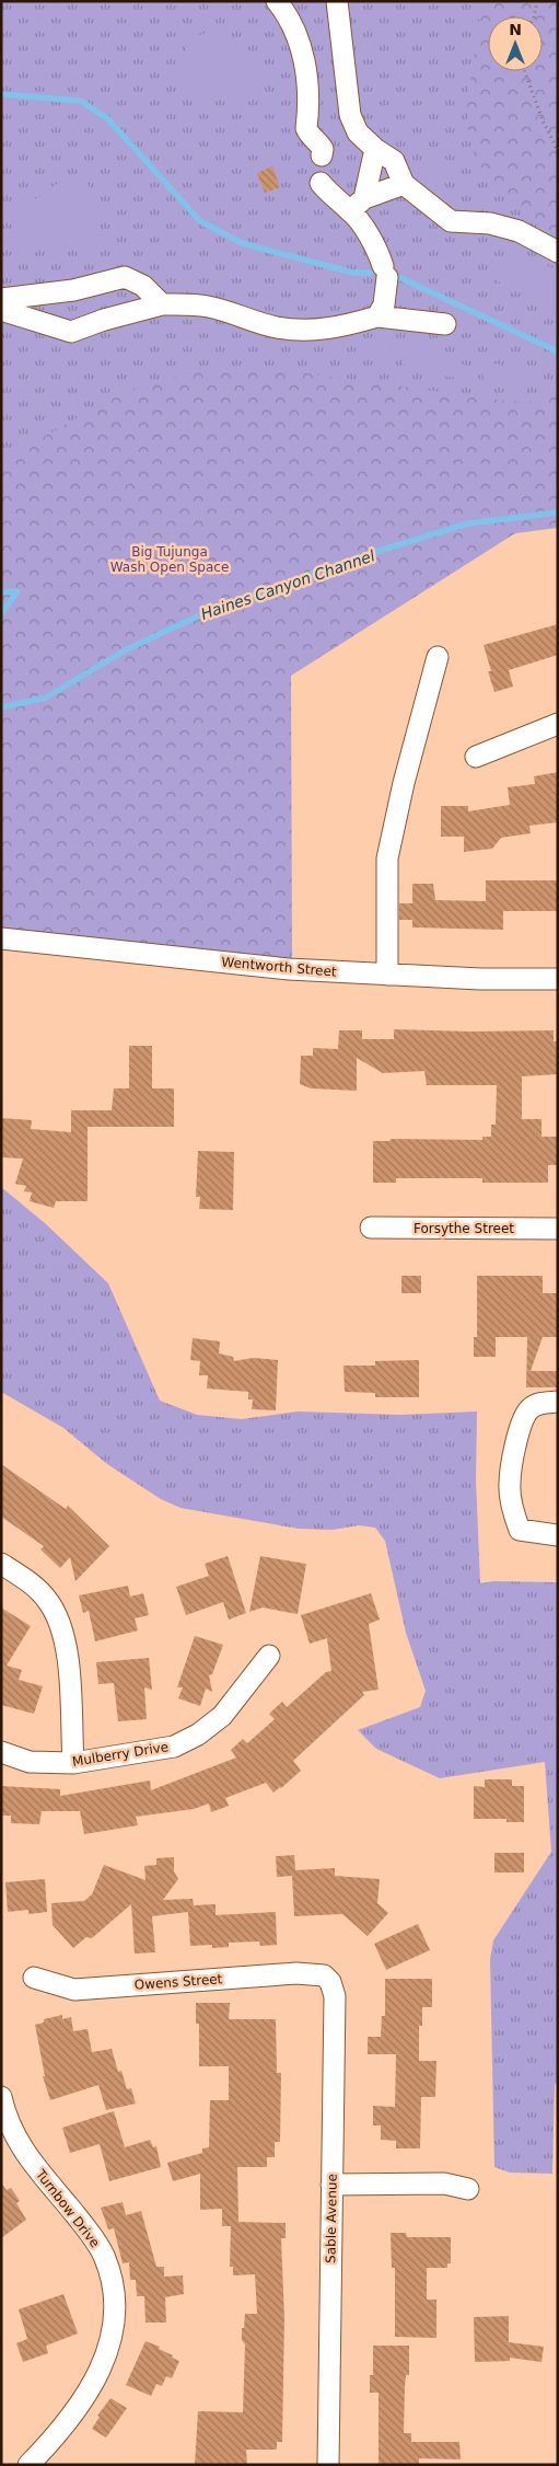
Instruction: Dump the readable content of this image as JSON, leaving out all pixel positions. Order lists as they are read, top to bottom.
{
  "streets": {
    "street": [
      "Wentworth Street",
      "Forsythe Street",
      "Mulberry Drive",
      "Owens Street",
      "Turnbow Drive",
      "Sable Avenue"
    ]
  },
  "crossings": [
    ["Owens Street", "Sable Avenue"]
  ],
  "water": ["Haines Canyon Channel"],
  "parks": ["Big Tujunga Wash Open Space"],
  "north": "top"
}
